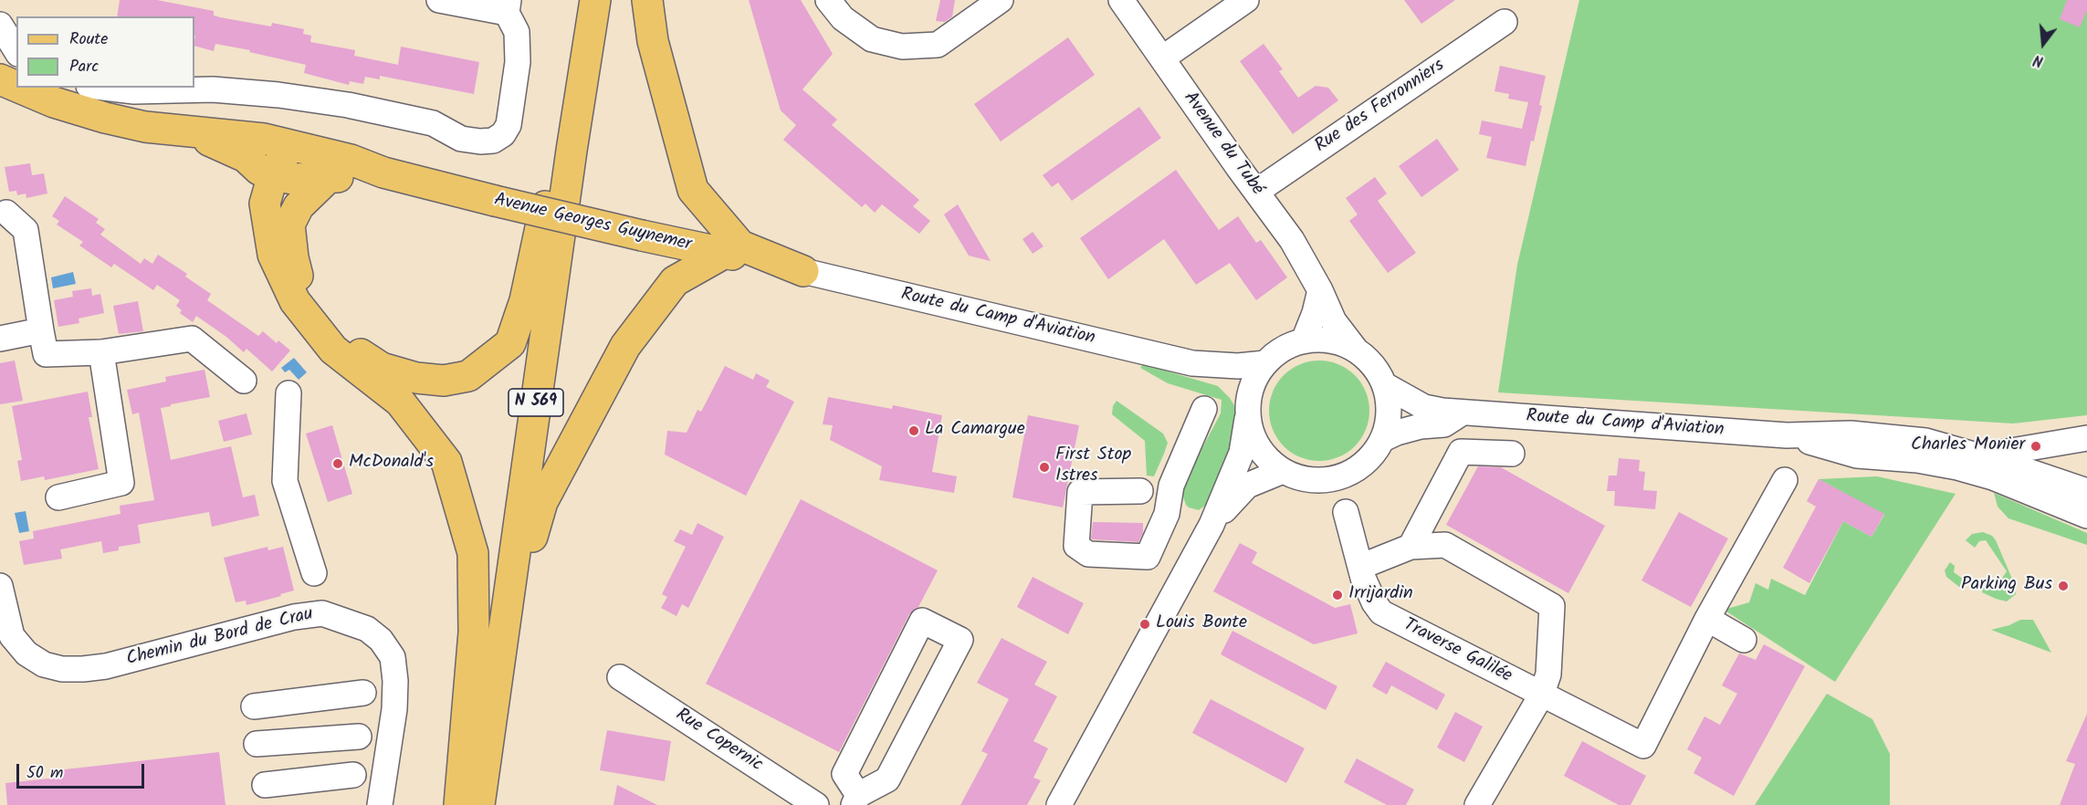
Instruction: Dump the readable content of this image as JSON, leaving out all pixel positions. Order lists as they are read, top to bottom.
{
  "streets": {
    "main road": ["Avenue Georges Guynemer", "N 569"],
    "street": [
      "Rue des Ferronniers",
      "Avenue du Tubé",
      "Route du Camp d'Aviation",
      "Chemin du Bord de Crau",
      "Traverse Galilée",
      "Rue Copernic"
    ]
  },
  "crossings": [
    ["Rue des Ferronniers", "Avenue du Tubé"],
    ["Avenue du Tubé", "Route du Camp d'Aviation"],
    ["Avenue du Tubé", "Traverse Galilée"],
    ["Avenue Georges Guynemer", "Route du Camp d'Aviation"],
    ["Avenue Georges Guynemer", "N 569"],
    ["Route du Camp d'Aviation", "Traverse Galilée"]
  ],
  "places": [
    "La Camargue",
    "Charles Monier",
    "McDonald's",
    "First Stop Istres",
    "Parking Bus",
    "Irrijardin",
    "Louis Bonte"
  ],
  "legend": ["Route", "Parc"],
  "scale_bar": "50 m",
  "north": "bottom"
}
